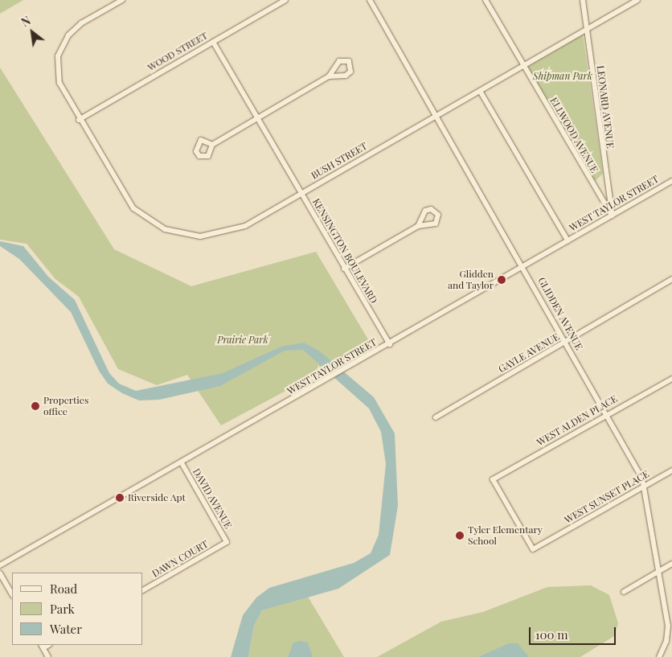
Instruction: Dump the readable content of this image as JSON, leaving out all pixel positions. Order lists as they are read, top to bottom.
{
  "streets": {
    "street": [
      "WOOD STREET",
      "LEONARD AVENUE",
      "ELLWOOD AVENUE",
      "BUSH STREET",
      "WEST TAYLOR STREET",
      "KENSINGTON BOULEVARD",
      "GLIDDEN AVENUE",
      "GAYLE AVENUE",
      "WEST ALDEN PLACE",
      "WEST SUNSET PLACE",
      "DAVID AVENUE",
      "DAWN COURT"
    ]
  },
  "crossings": [
    ["WOOD STREET", "BUSH STREET"],
    ["WOOD STREET", "KENSINGTON BOULEVARD"],
    ["LEONARD AVENUE", "ELLWOOD AVENUE"],
    ["LEONARD AVENUE", "BUSH STREET"],
    ["LEONARD AVENUE", "WEST TAYLOR STREET"],
    ["ELLWOOD AVENUE", "BUSH STREET"],
    ["ELLWOOD AVENUE", "WEST TAYLOR STREET"],
    ["BUSH STREET", "KENSINGTON BOULEVARD"],
    ["BUSH STREET", "GLIDDEN AVENUE"],
    ["WEST TAYLOR STREET", "KENSINGTON BOULEVARD"],
    ["WEST TAYLOR STREET", "GLIDDEN AVENUE"],
    ["WEST TAYLOR STREET", "DAVID AVENUE"],
    ["GLIDDEN AVENUE", "GAYLE AVENUE"],
    ["GLIDDEN AVENUE", "WEST ALDEN PLACE"],
    ["GLIDDEN AVENUE", "WEST SUNSET PLACE"],
    ["WEST ALDEN PLACE", "WEST SUNSET PLACE"],
    ["DAVID AVENUE", "DAWN COURT"]
  ],
  "parks": ["Shipman Park", "Prairie Park"],
  "places": [
    "Glidden and Taylor",
    "Properties office",
    "Riverside Apt",
    "Tyler Elementary School"
  ],
  "legend": ["Road", "Park", "Water"],
  "scale_bar": "100 m",
  "north": "top left"
}
